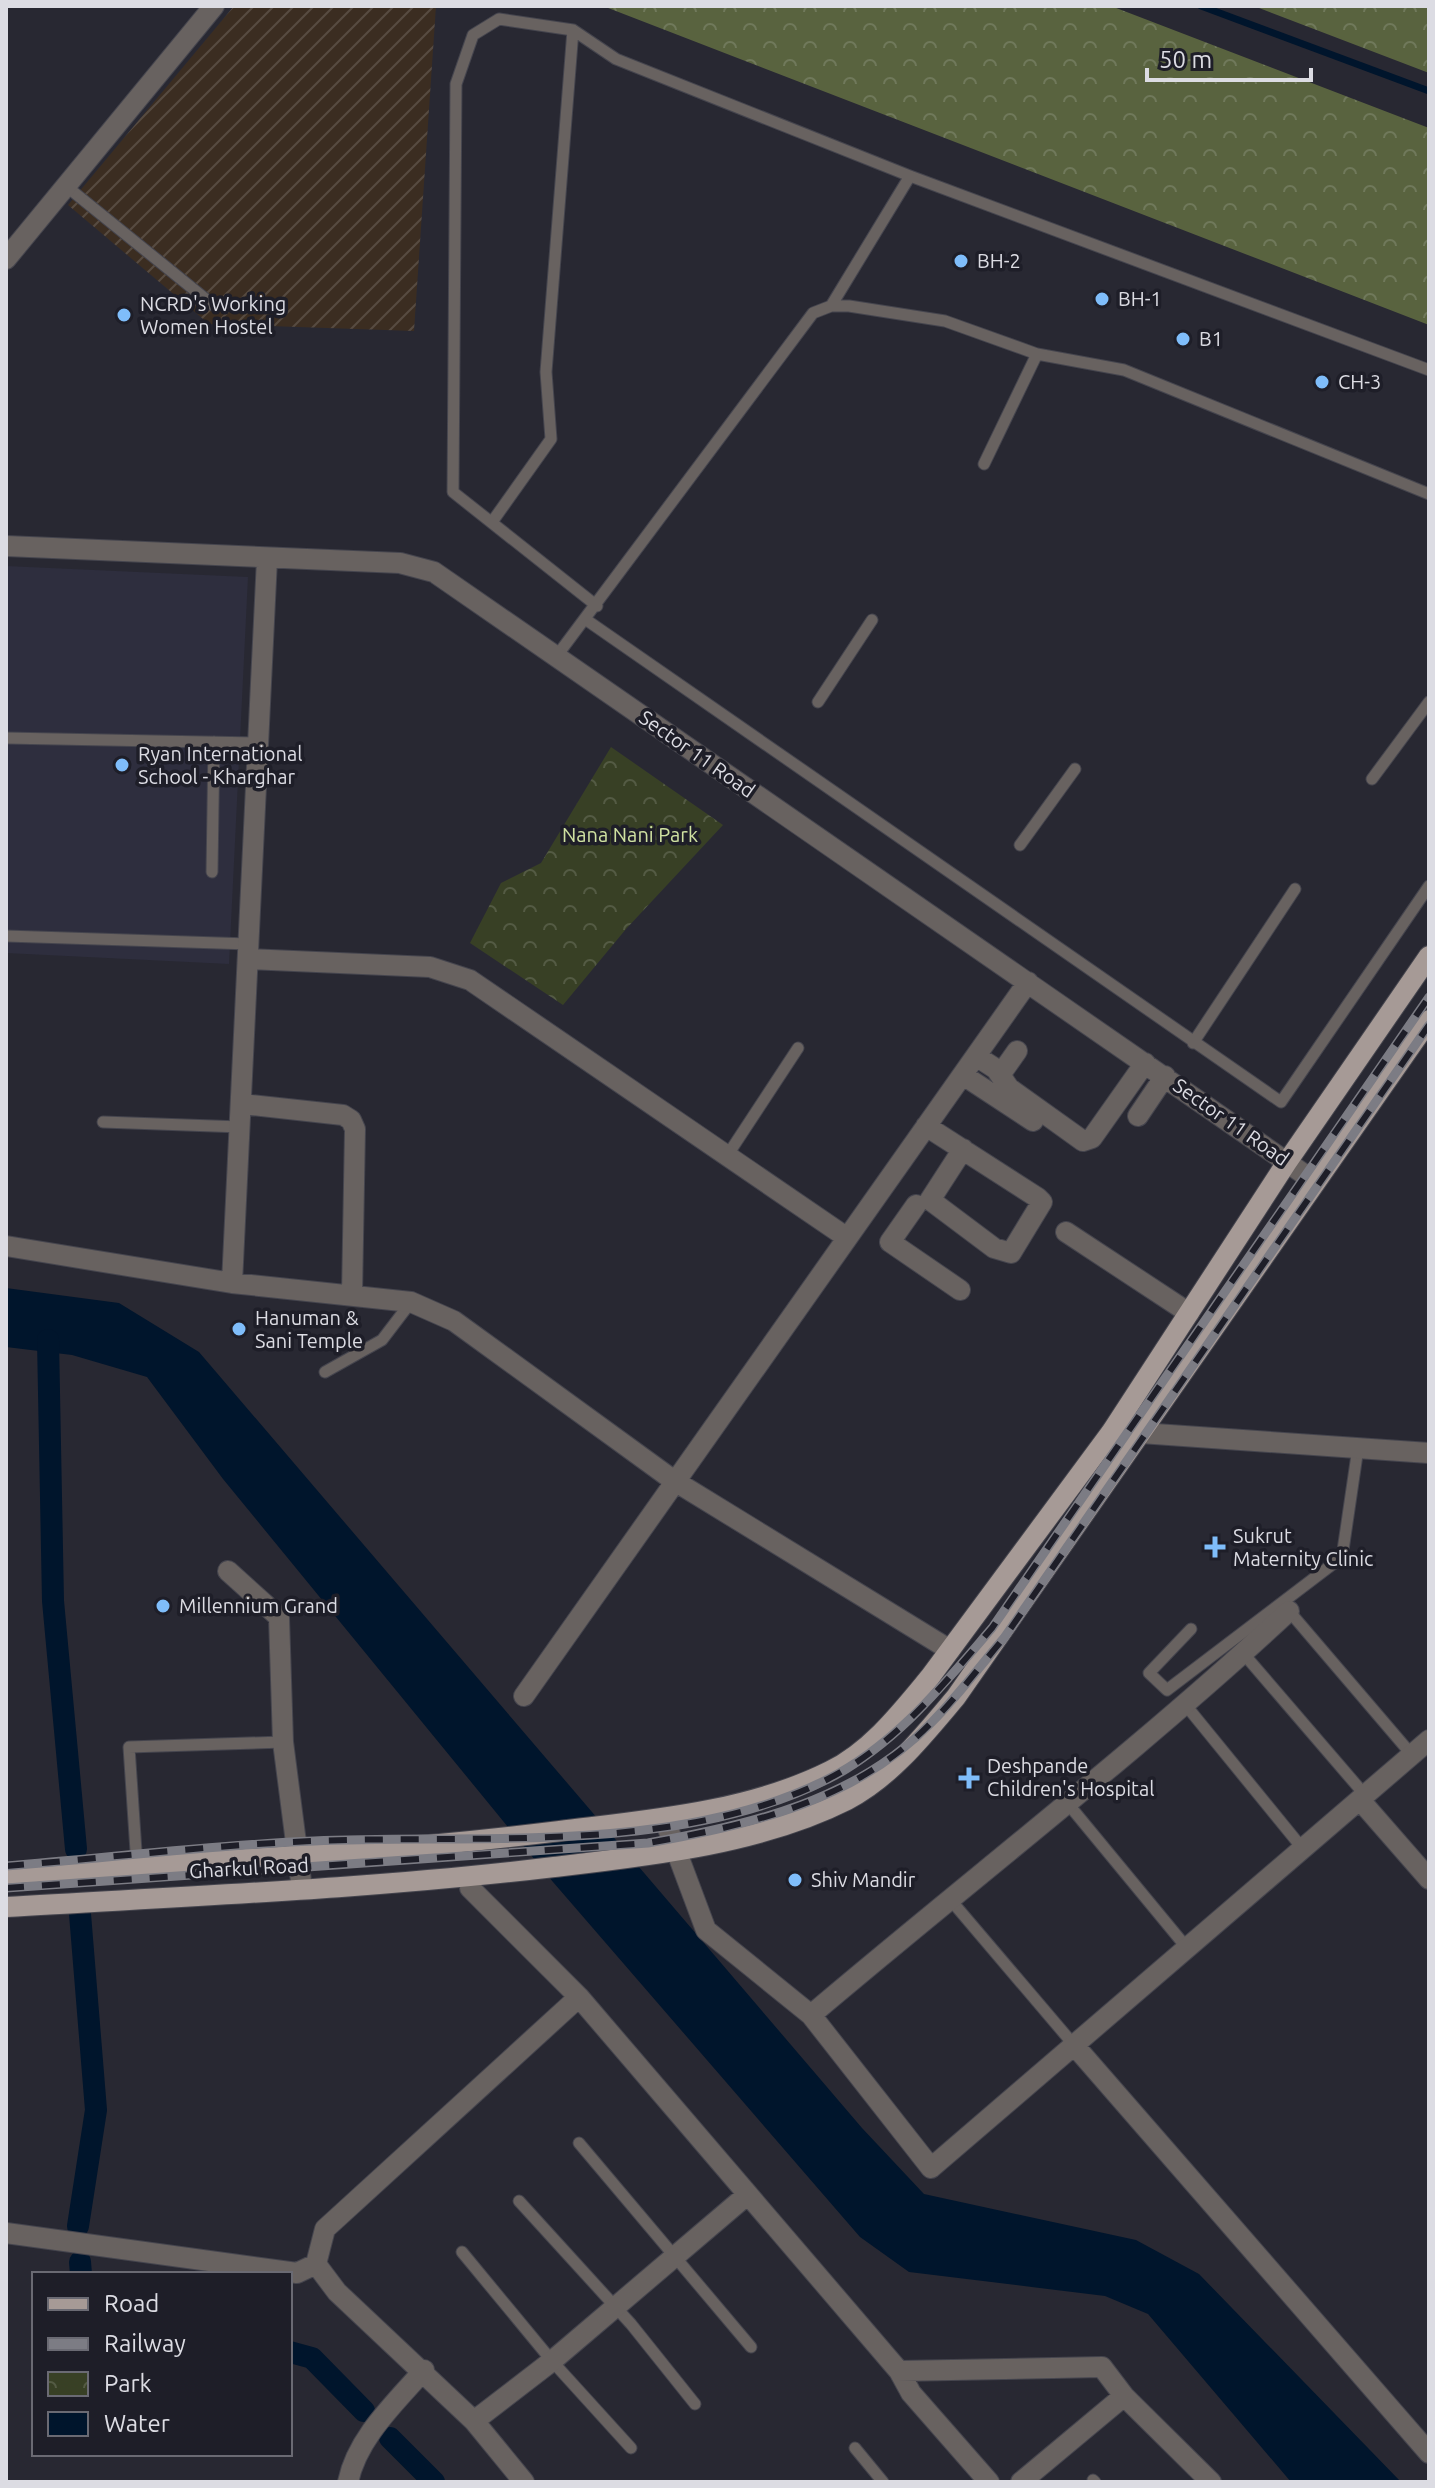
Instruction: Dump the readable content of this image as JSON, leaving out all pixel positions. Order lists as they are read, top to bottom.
{
  "streets": {
    "main road": ["Gharkul Road"],
    "street": ["Sector 11 Road"]
  },
  "crossings": [
    ["Sector 11 Road", "Gharkul Road"]
  ],
  "parks": ["Nana Nani Park"],
  "places": {
    "other": [
      "BH-2",
      "BH-1",
      "NCRD's Working Women Hostel",
      "B1",
      "CH-3",
      "Ryan International School - Kharghar",
      "Hanuman & Sani Temple",
      "Millennium Grand",
      "Shiv Mandir"
    ],
    "health": ["Sukrut Maternity Clinic", "Deshpande Children's Hospital"]
  },
  "legend": [
    "Road",
    "Railway",
    "Park",
    "Water"
  ],
  "scale_bar": "50 m"
}
